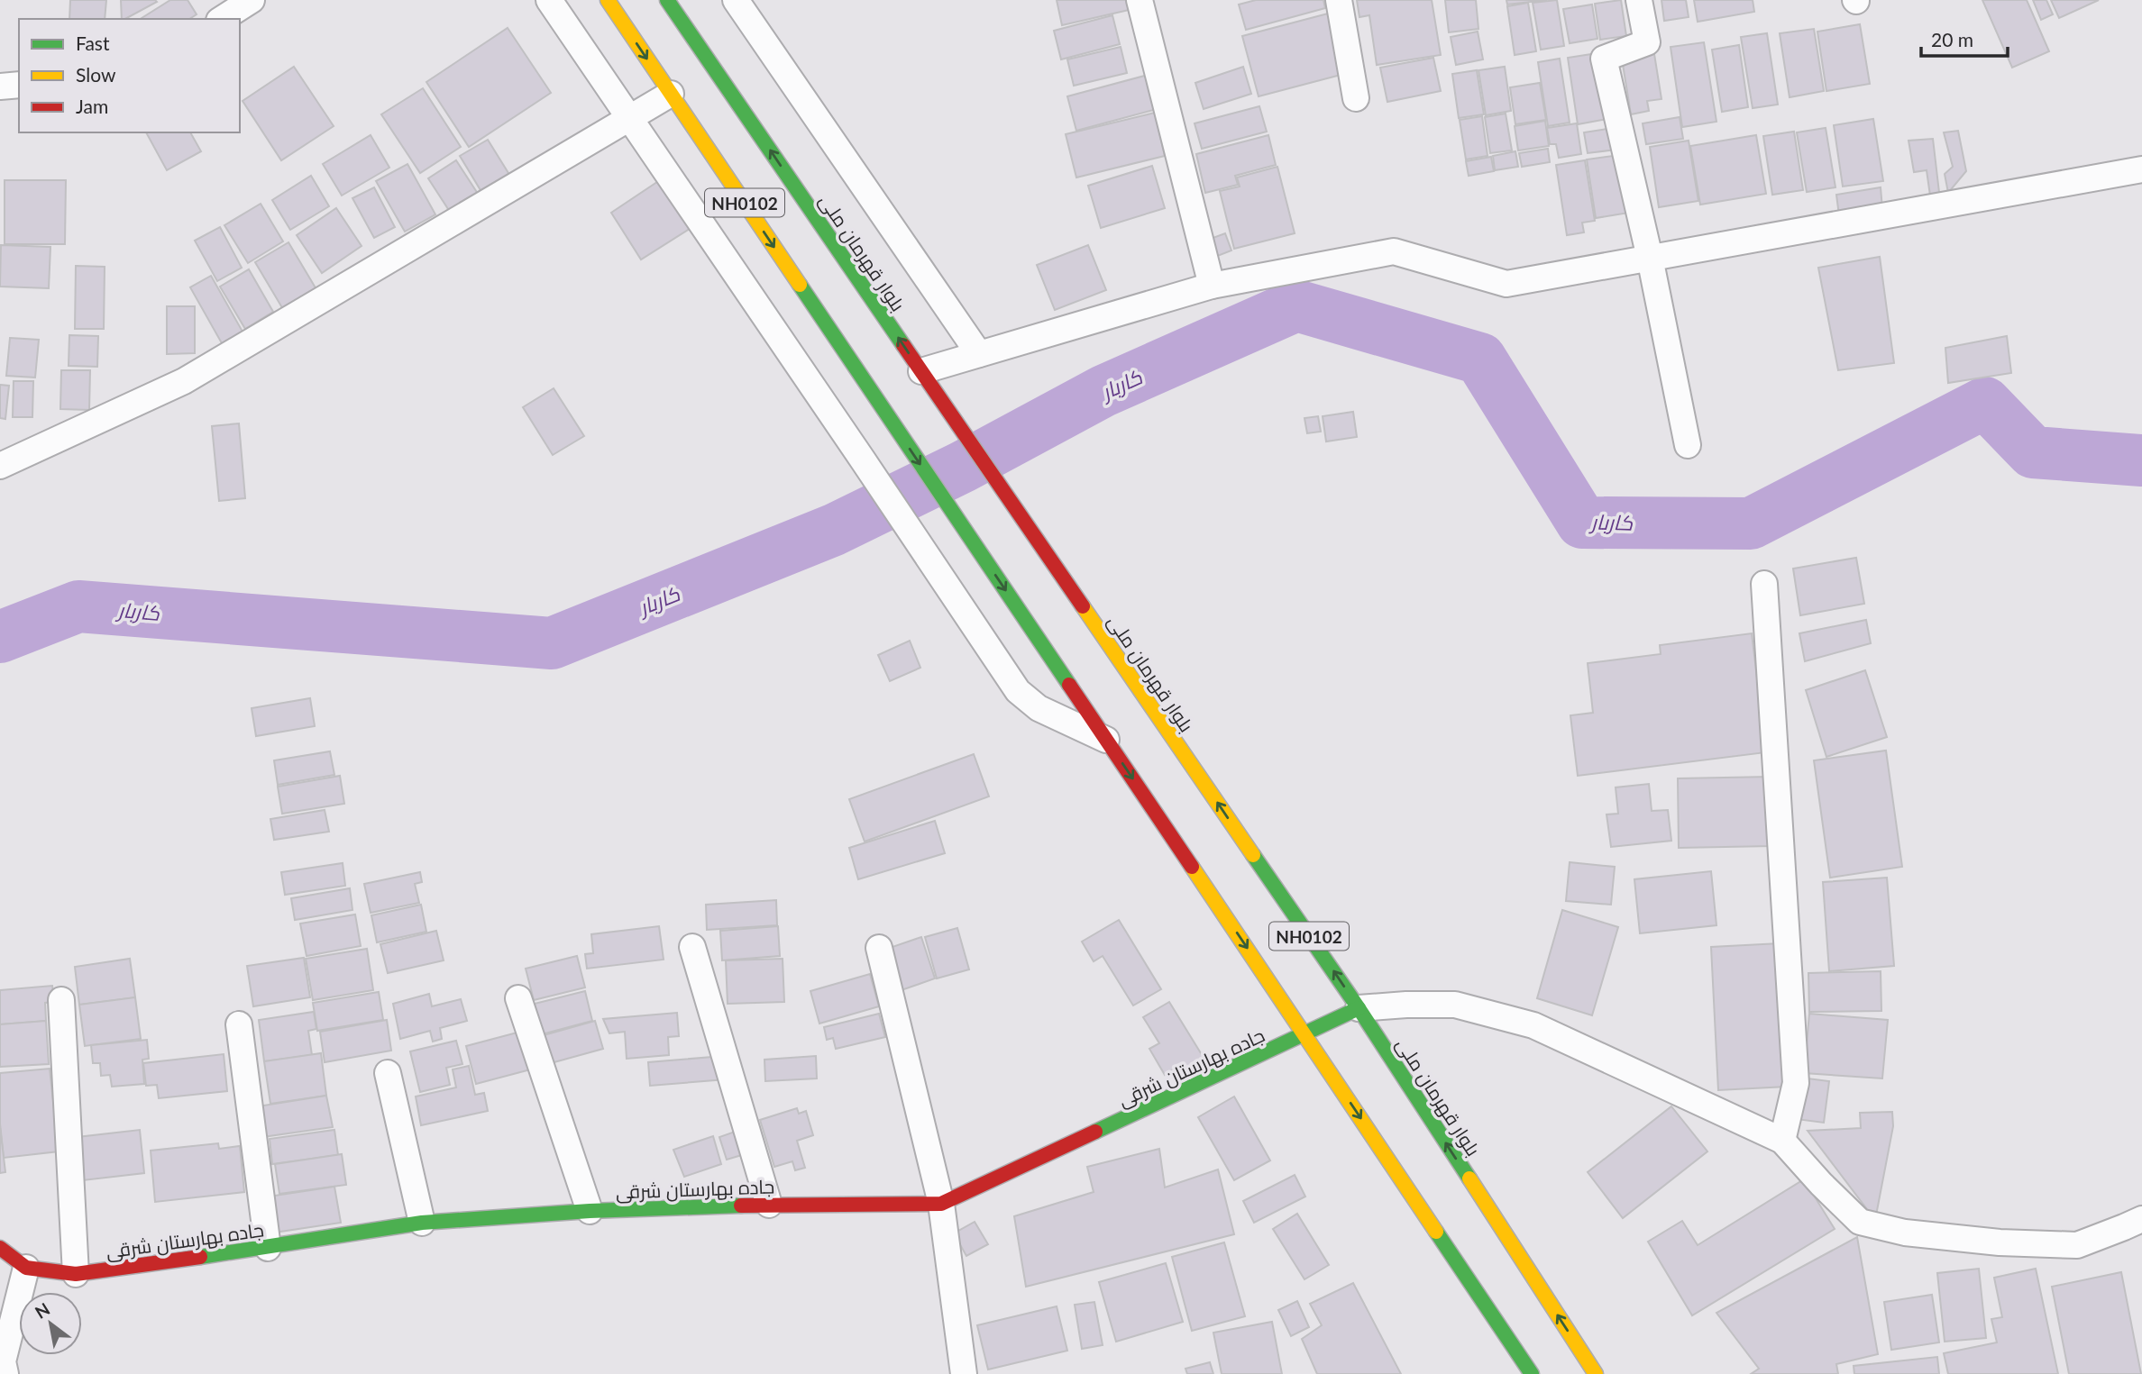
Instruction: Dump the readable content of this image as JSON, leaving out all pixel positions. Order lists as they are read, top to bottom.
{
  "streets": {
    "main road": ["NH0102", "بلوار قهرمان ملی", "جاده بهارستان شرقی"]
  },
  "crossings": [
    ["NH0102", "جاده بهارستان شرقی"],
    ["بلوار قهرمان ملی", "جاده بهارستان شرقی"]
  ],
  "water": ["کاربار"],
  "legend": ["Fast", "Slow", "Jam"],
  "scale_bar": "20 m",
  "north": "top left"
}
